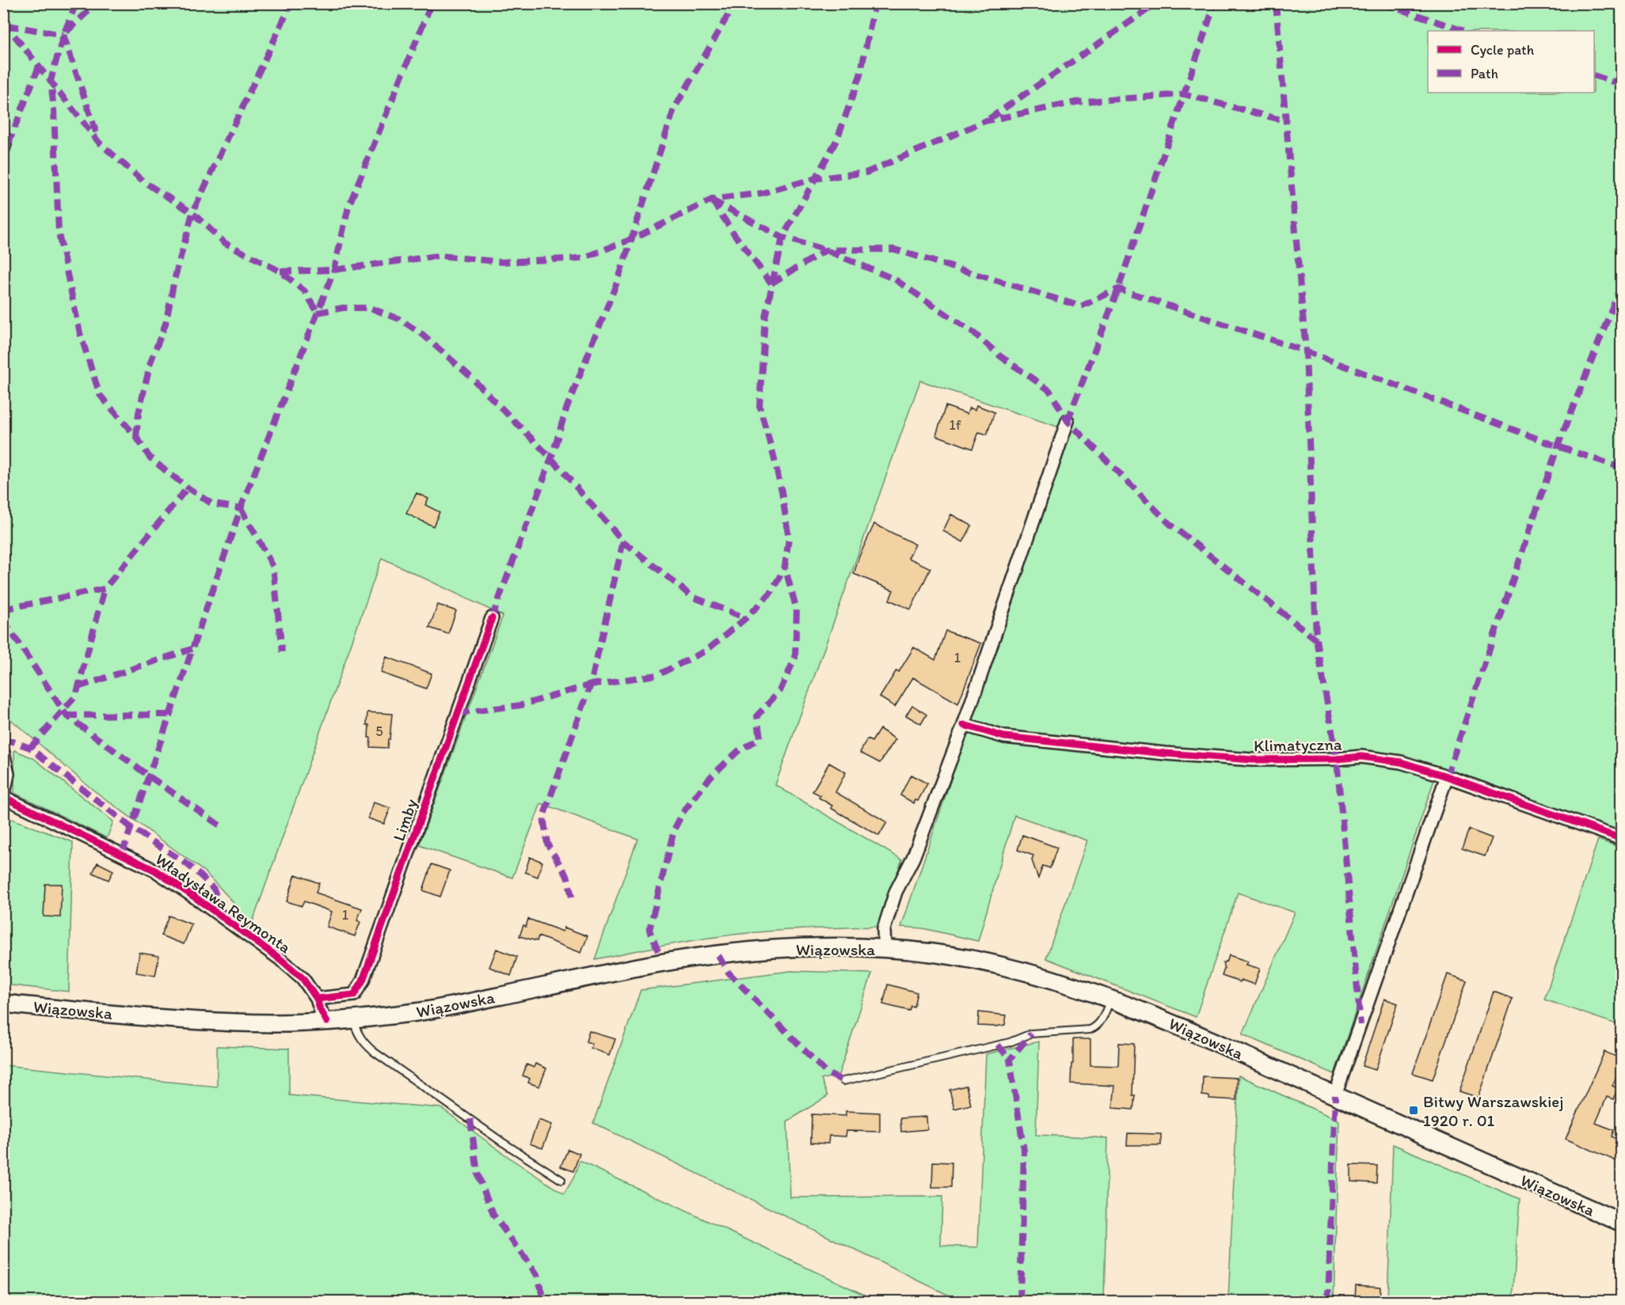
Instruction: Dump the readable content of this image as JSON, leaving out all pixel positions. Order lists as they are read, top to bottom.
{
  "streets": {
    "main road": ["Wiązowska"],
    "street": ["Klimatyczna", "Limby", "Władysława Reymonta"]
  },
  "crossings": [
    ["Limby", "Władysława Reymonta"],
    ["Władysława Reymonta", "Wiązowska"]
  ],
  "places": {
    "transit": ["Bitwy Warszawskiej 1920 r. 01"]
  },
  "house_numbers": [
    "1f",
    "1",
    "5",
    "1"
  ],
  "legend": ["Cycle path", "Path"]
}
